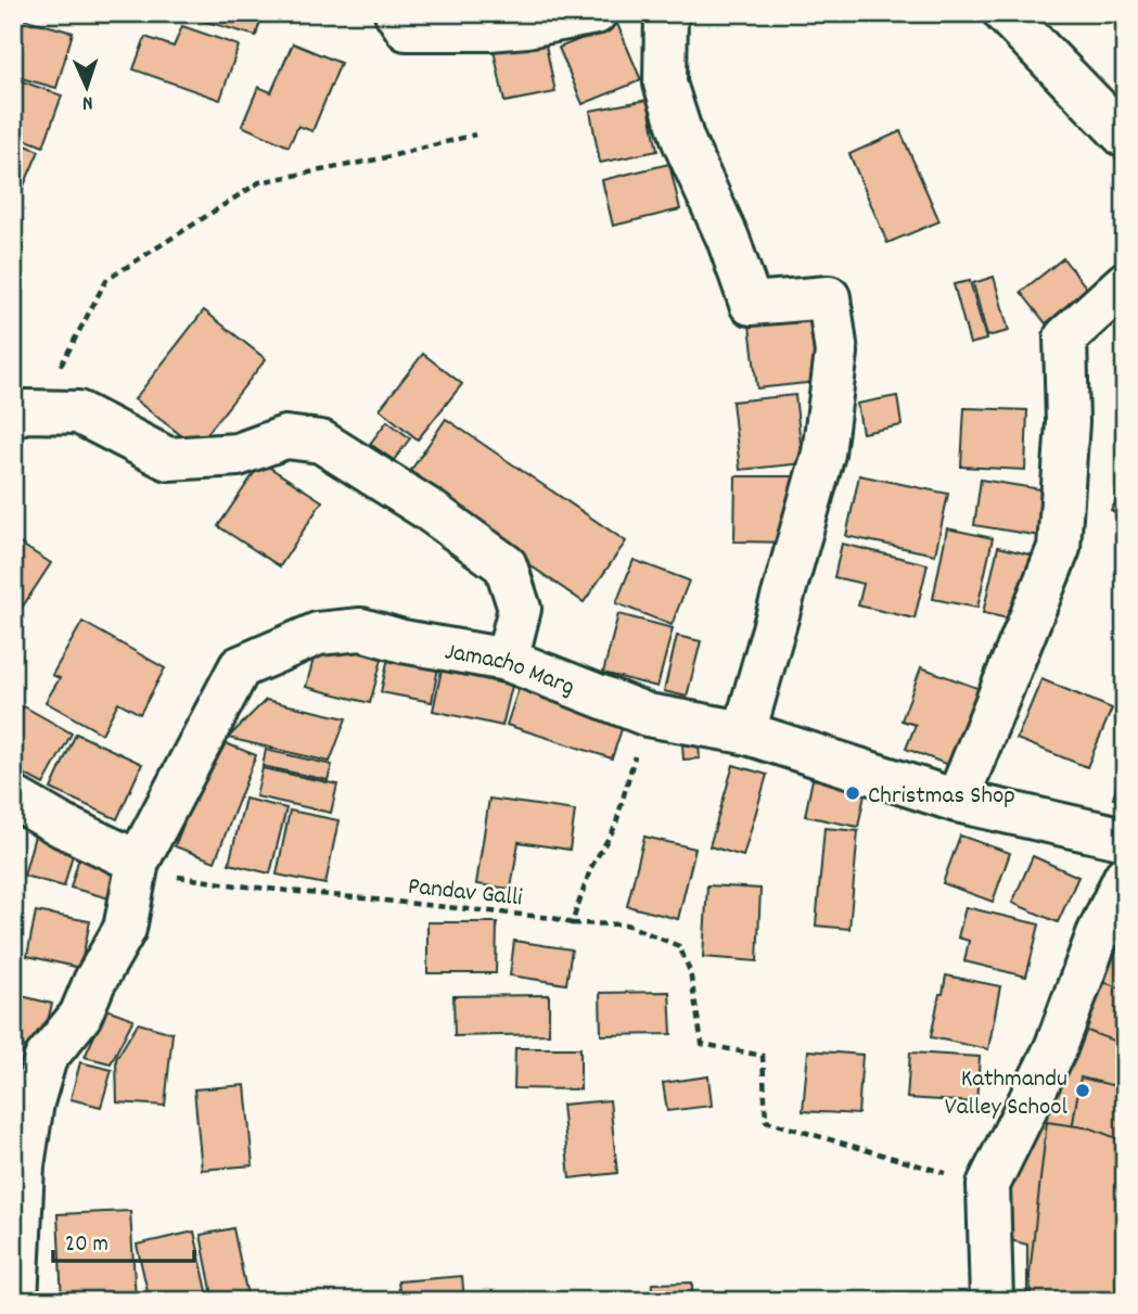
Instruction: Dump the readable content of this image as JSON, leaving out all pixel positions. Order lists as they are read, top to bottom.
{
  "streets": {
    "street": ["Jamacho Marg"],
    "path": ["Pandav Galli"]
  },
  "crossings": [
    ["Jamacho Marg", "Pandav Galli"]
  ],
  "places": ["Christmas Shop", "Kathmandu Valley School"],
  "scale_bar": "20 m",
  "north": "bottom"
}
